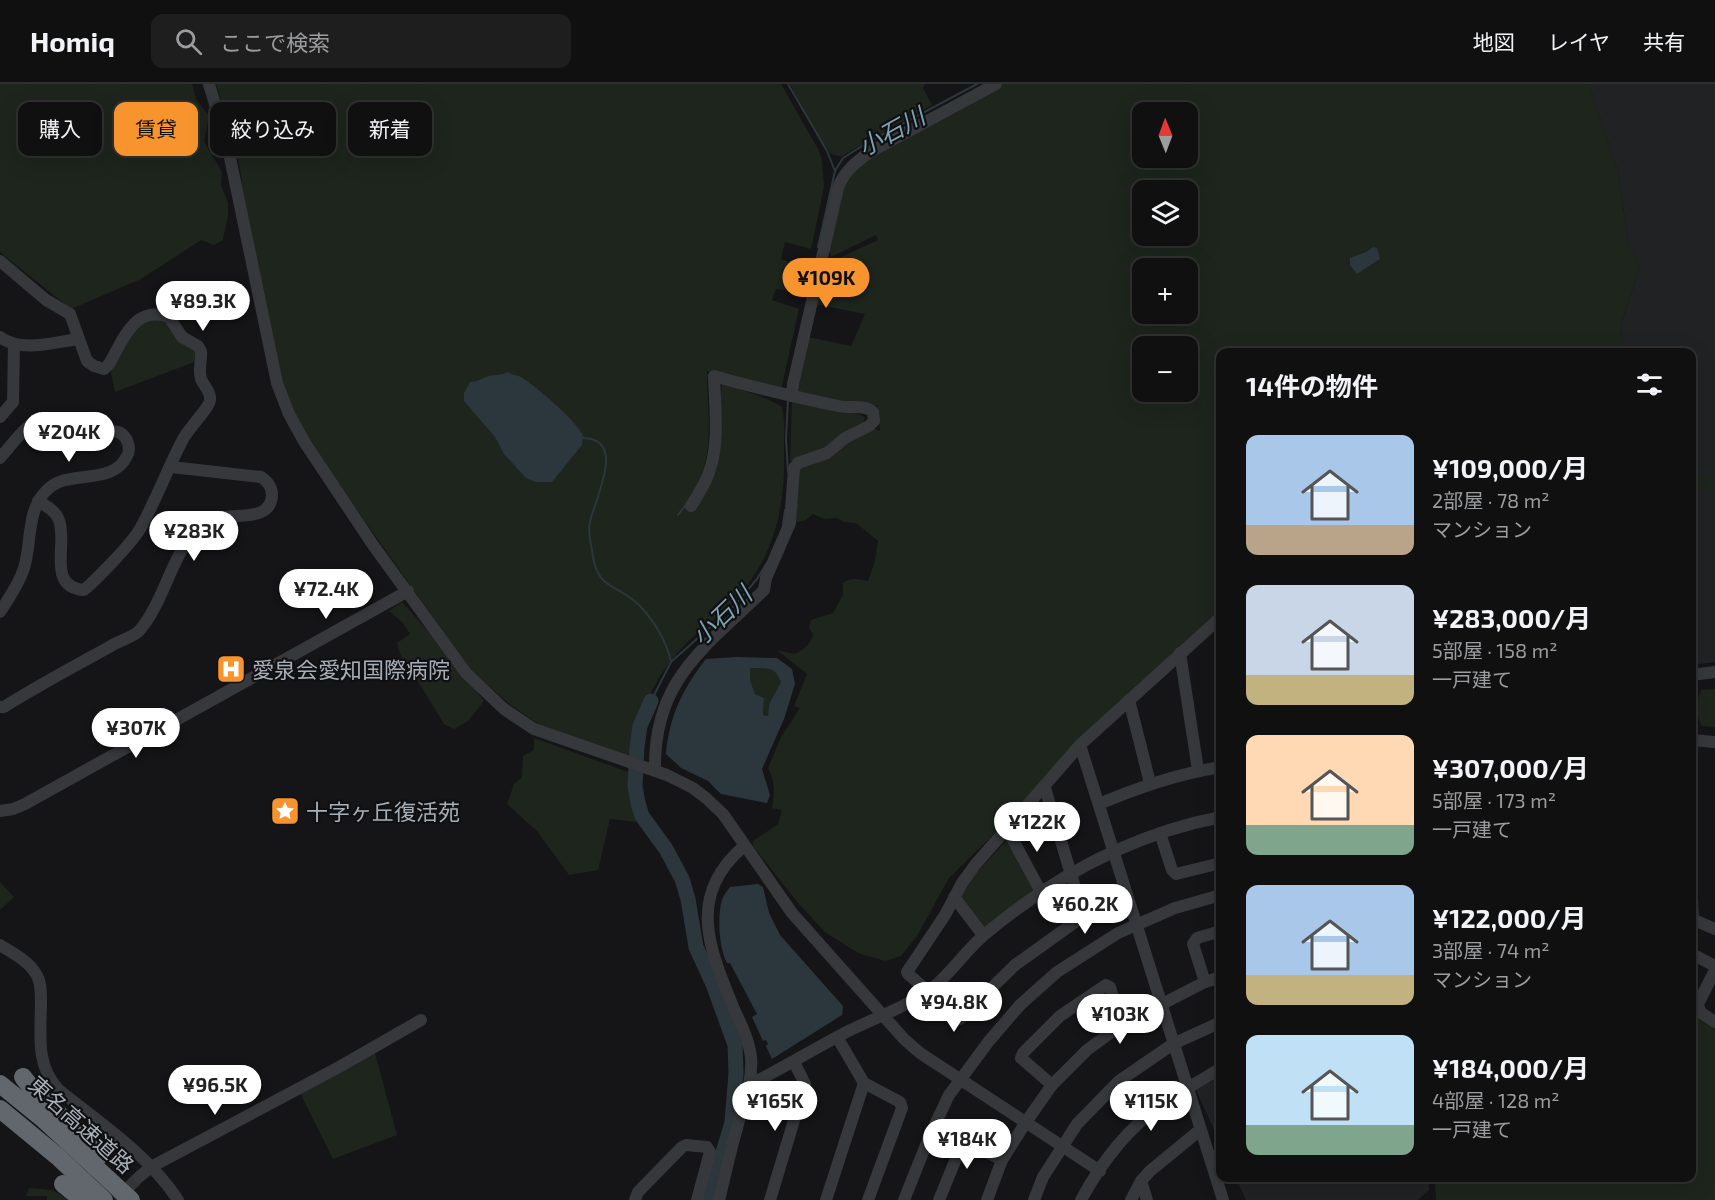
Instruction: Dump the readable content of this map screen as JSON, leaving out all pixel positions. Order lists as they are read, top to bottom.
{
  "streets": {
    "highway": ["東名高速道路"]
  },
  "water": ["小石川"],
  "places": {
    "hospital": ["愛泉会愛知国際病院"],
    "place": ["十字ヶ丘復活苑"]
  },
  "north": "top",
  "page": {
    "header": "Homiq",
    "search": "ここで検索",
    "nav": ["地図", "レイヤ", "共有"],
    "map_buttons": ["+", "−"],
    "chip": [
      "購入",
      "賃貸",
      "絞り込み",
      "新着"
    ],
    "price": [
      "¥109K",
      "¥89.3K",
      "¥204K",
      "¥283K",
      "¥72.4K",
      "¥307K",
      "¥122K",
      "¥60.2K",
      "¥94.8K",
      "¥103K",
      "¥96.5K",
      "¥165K",
      "¥115K",
      "¥184K"
    ],
    "heading": "14件の物件",
    "list": [
      {
        "name": "¥109,000/月",
        "note": "2部屋 · 78 m² · マンション"
      },
      {
        "name": "¥283,000/月",
        "note": "5部屋 · 158 m² · 一戸建て"
      },
      {
        "name": "¥307,000/月",
        "note": "5部屋 · 173 m² · 一戸建て"
      },
      {
        "name": "¥122,000/月",
        "note": "3部屋 · 74 m² · マンション"
      },
      {
        "name": "¥184,000/月",
        "note": "4部屋 · 128 m² · 一戸建て"
      }
    ]
  }
}
